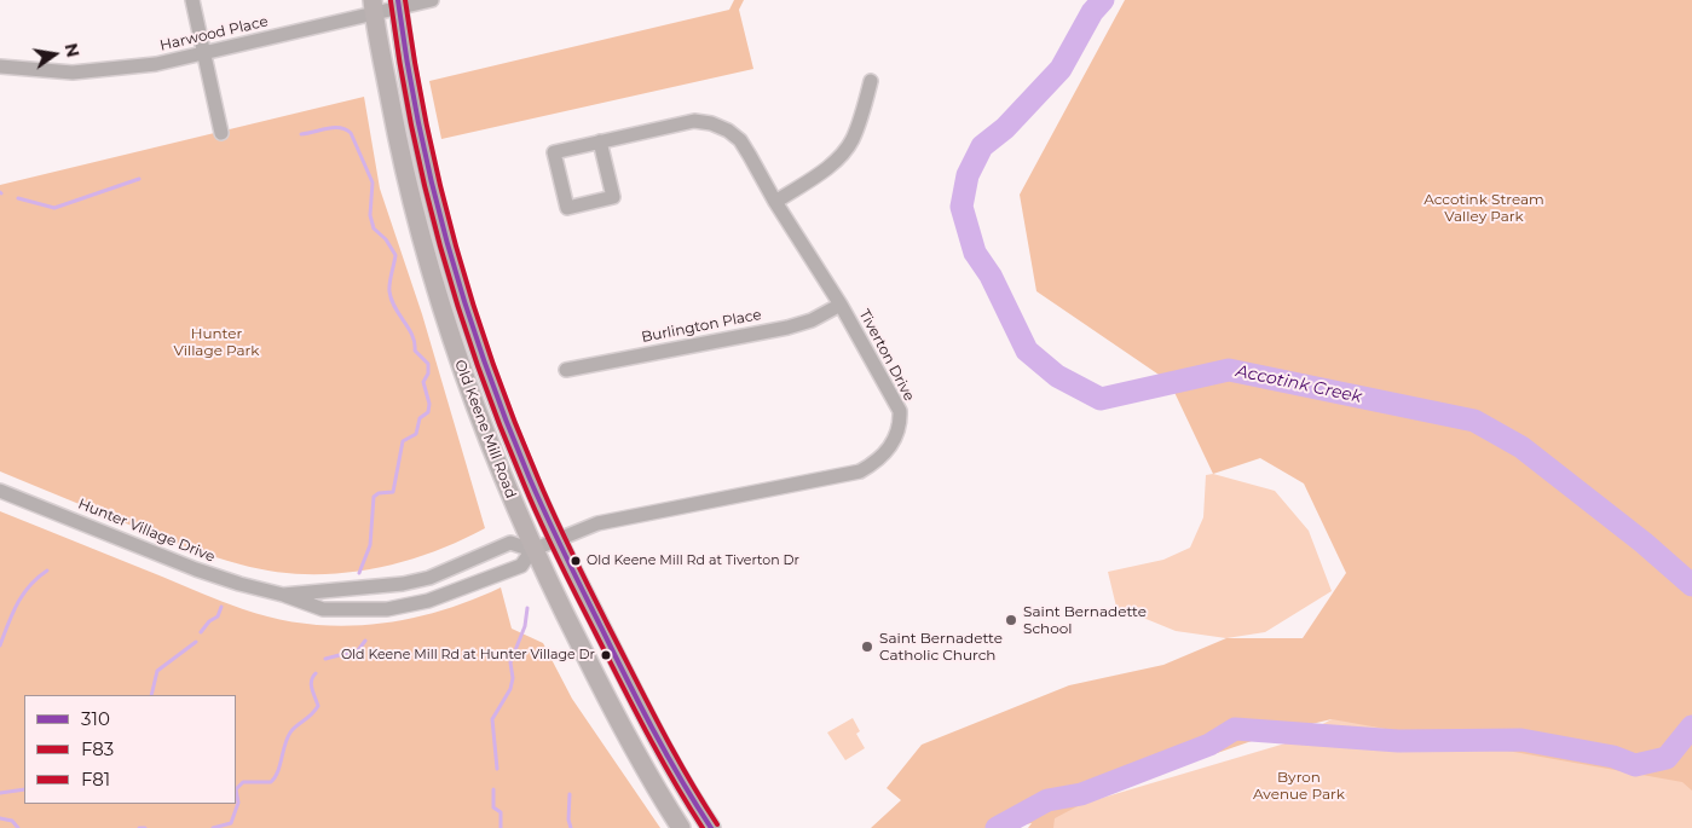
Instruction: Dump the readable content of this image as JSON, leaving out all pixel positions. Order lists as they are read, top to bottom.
{
  "streets": {
    "main road": ["Old Keene Mill Road"],
    "street": [
      "Harwood Place",
      "Burlington Place",
      "Tiverton Drive",
      "Hunter Village Drive"
    ]
  },
  "crossings": [
    ["Harwood Place", "Old Keene Mill Road"],
    ["Burlington Place", "Tiverton Drive"],
    ["Tiverton Drive", "Old Keene Mill Road"],
    ["Tiverton Drive", "Hunter Village Drive"],
    ["Old Keene Mill Road", "Hunter Village Drive"]
  ],
  "water": ["Accotink Creek"],
  "parks": ["Accotink Stream Valley Park", "Hunter Village Park", "Byron Avenue Park"],
  "places": [
    "Old Keene Mill Rd at Tiverton Dr",
    "Saint Bernadette School",
    "Saint Bernadette Catholic Church",
    "Old Keene Mill Rd at Hunter Village Dr"
  ],
  "lines": ["transit line 310", "transit line F81", "transit line F83"],
  "legend": ["310", "F83", "F81"],
  "north": "right"
}
